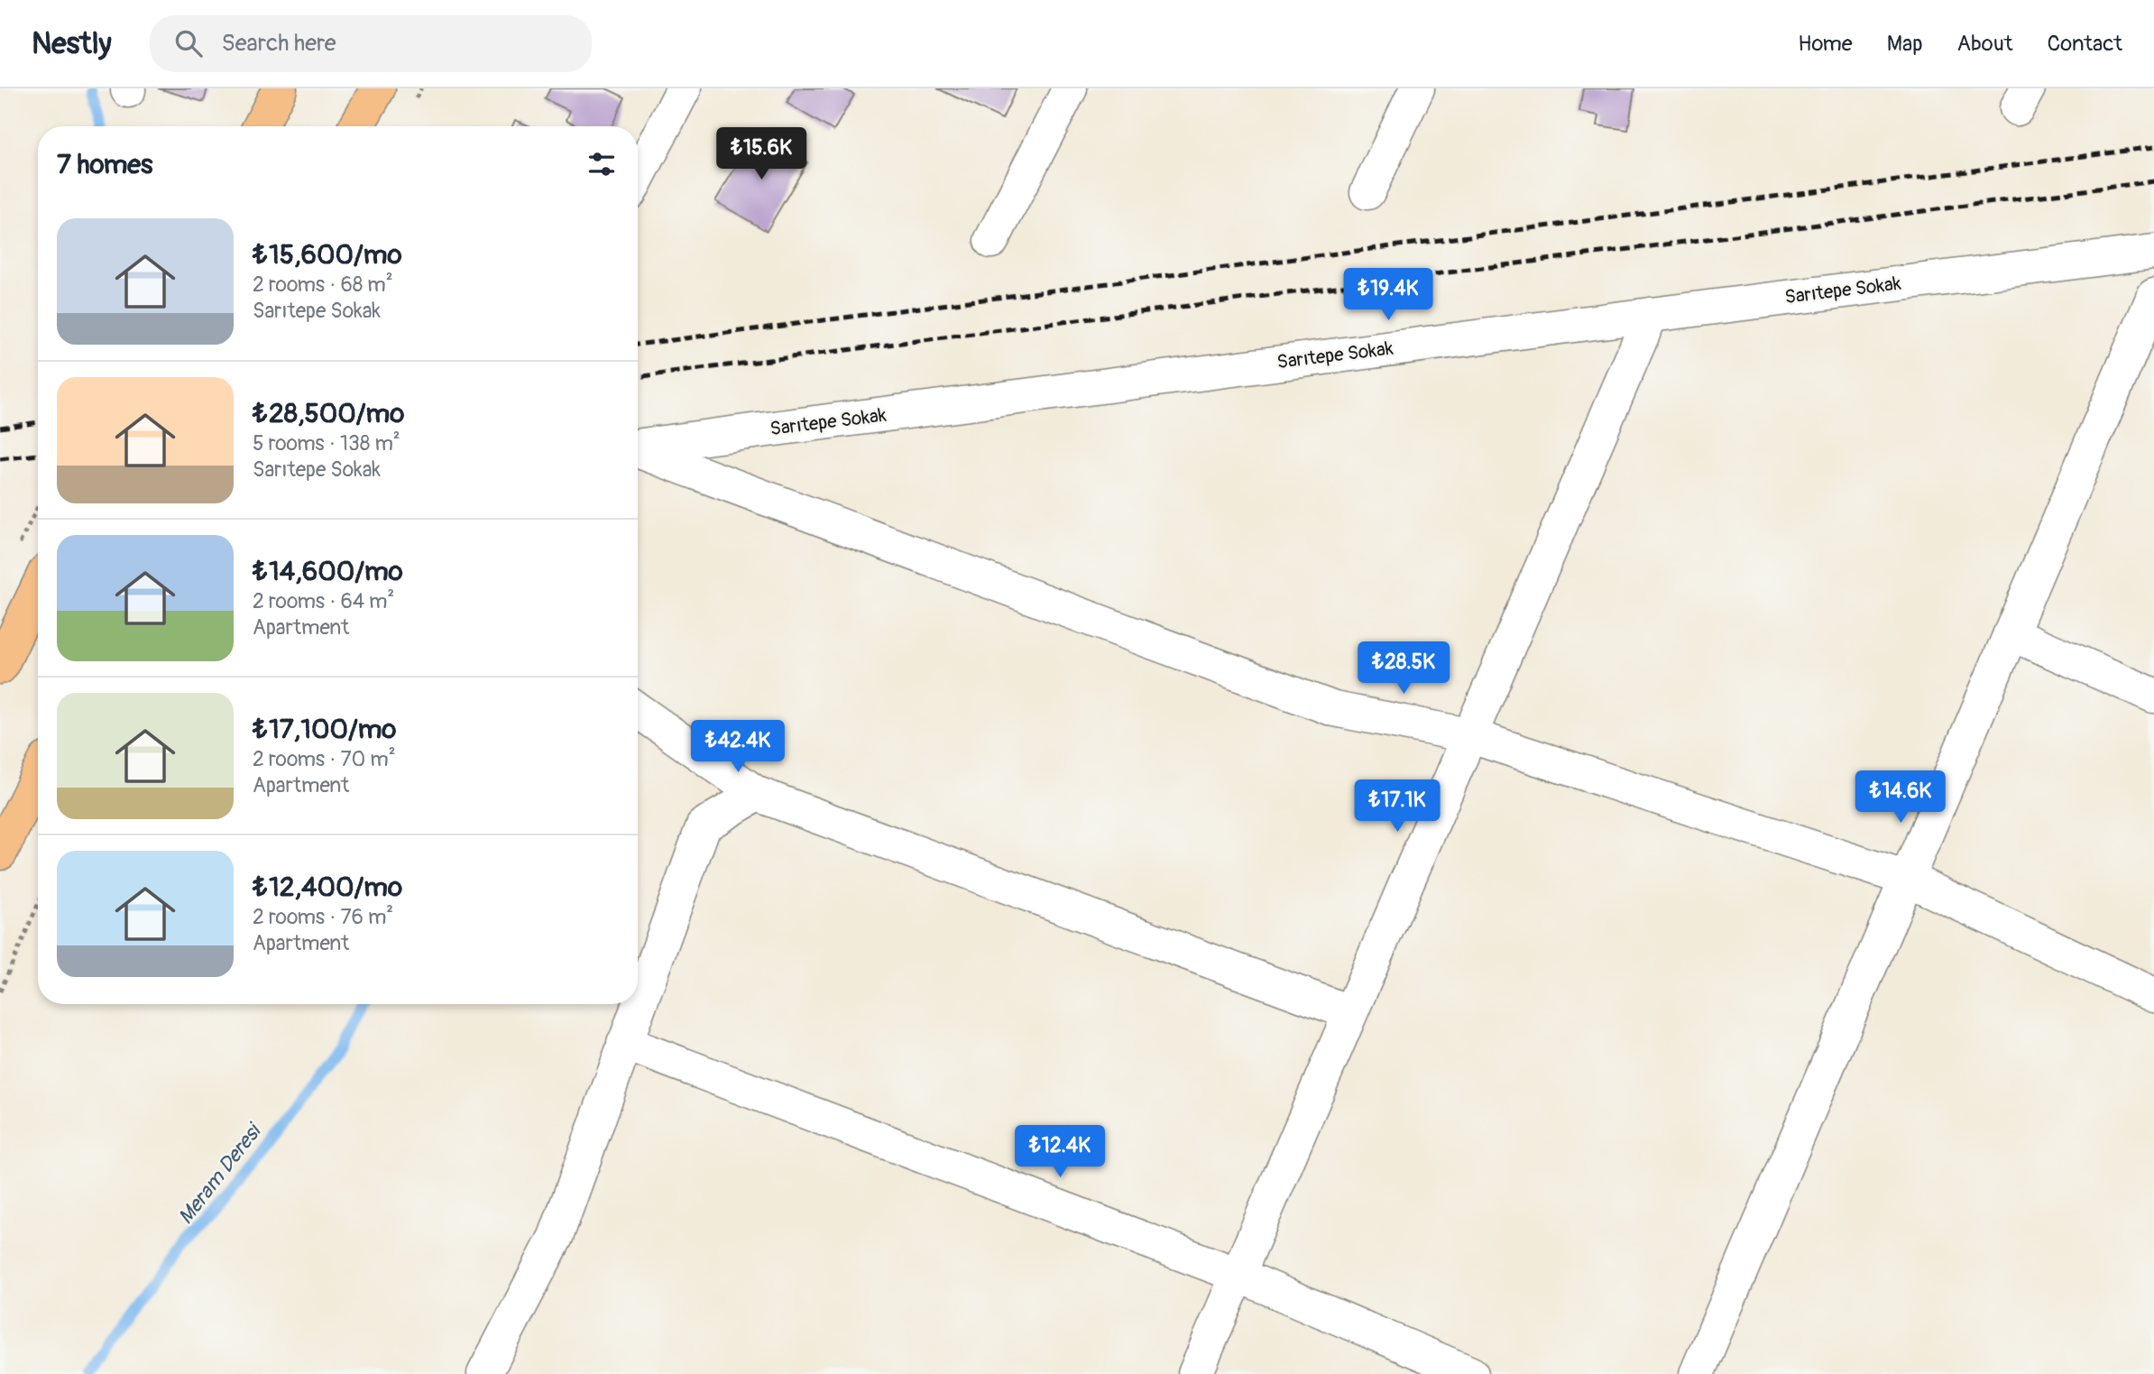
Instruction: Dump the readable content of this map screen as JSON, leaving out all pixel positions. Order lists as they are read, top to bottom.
{
  "streets": {
    "street": ["Sarıtepe Sokak"]
  },
  "water": ["Meram Deresi"],
  "page": {
    "header": "Nestly",
    "search": "Search here",
    "nav": [
      "Home",
      "Map",
      "About",
      "Contact"
    ],
    "heading": "7 homes",
    "price": [
      "₺15.6K",
      "₺19.4K",
      "₺28.5K",
      "₺42.4K",
      "₺14.6K",
      "₺17.1K",
      "₺12.4K"
    ],
    "list": [
      {
        "name": "₺15,600/mo",
        "note": "2 rooms · 68 m² · Sarıtepe Sokak"
      },
      {
        "name": "₺28,500/mo",
        "note": "5 rooms · 138 m² · Sarıtepe Sokak"
      },
      {
        "name": "₺14,600/mo",
        "note": "2 rooms · 64 m² · Apartment"
      },
      {
        "name": "₺17,100/mo",
        "note": "2 rooms · 70 m² · Apartment"
      },
      {
        "name": "₺12,400/mo",
        "note": "2 rooms · 76 m² · Apartment"
      }
    ]
  }
}
